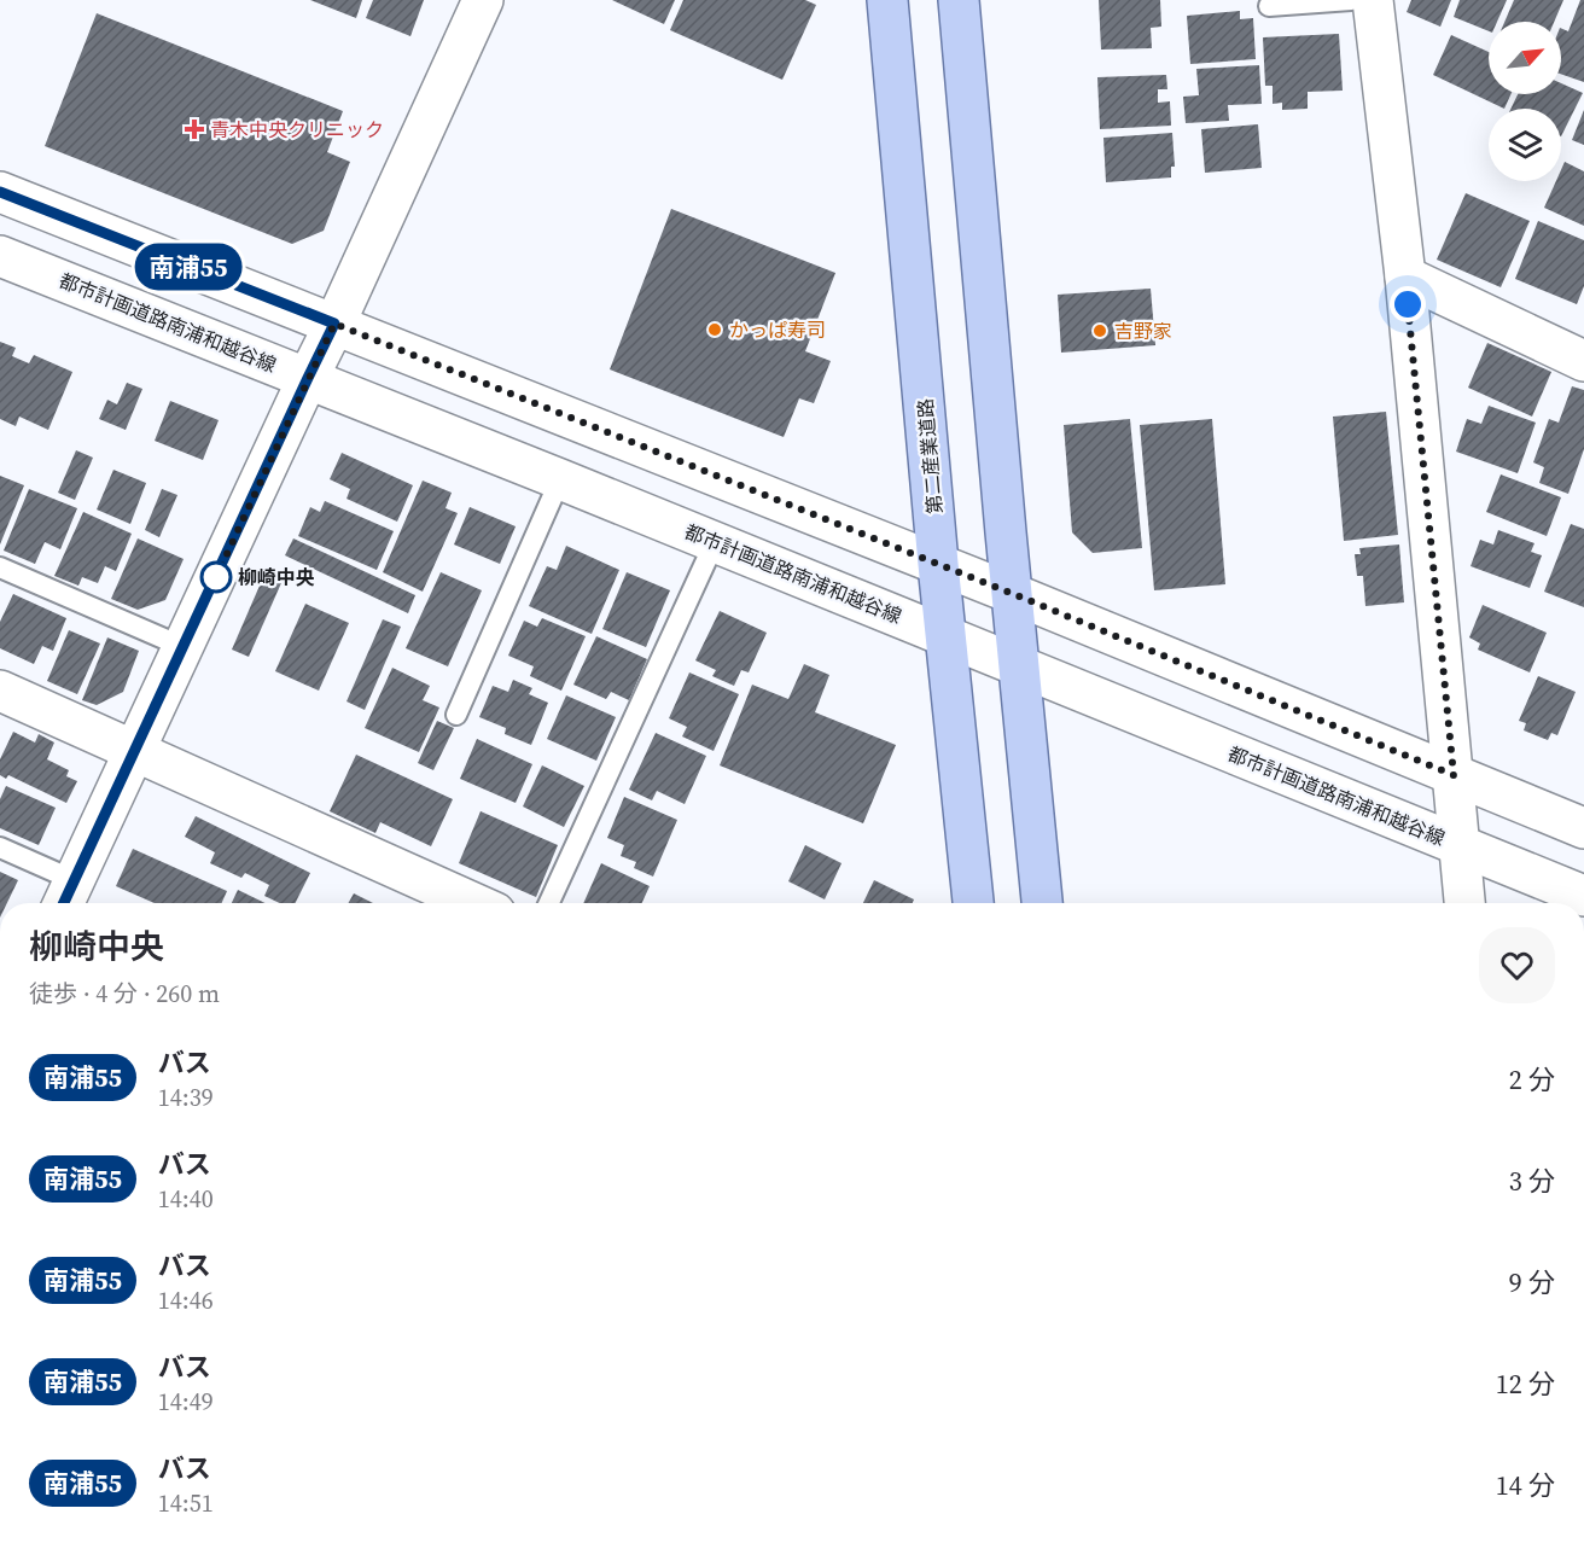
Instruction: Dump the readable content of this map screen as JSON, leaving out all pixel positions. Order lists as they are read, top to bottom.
{
  "streets": {
    "main road": ["第二産業道路"],
    "street": ["都市計画道路南浦和越谷線"]
  },
  "crossings": [
    ["都市計画道路南浦和越谷線", "第二産業道路"]
  ],
  "places": {
    "health": ["青木中央クリニック"],
    "other": ["かっぱ寿司", "吉野家", "柳崎中央"]
  },
  "lines": ["bus line 南浦55"],
  "north": "top right",
  "page": {
    "on_map": "南浦55",
    "heading": ["柳崎中央", "徒歩 · 4 分 · 260 m"],
    "list": [
      {
        "mark": "南浦55",
        "name": "バス",
        "note": "14:39",
        "value": "2 分"
      },
      {
        "mark": "南浦55",
        "name": "バス",
        "note": "14:40",
        "value": "3 分"
      },
      {
        "mark": "南浦55",
        "name": "バス",
        "note": "14:46",
        "value": "9 分"
      },
      {
        "mark": "南浦55",
        "name": "バス",
        "note": "14:49",
        "value": "12 分"
      },
      {
        "mark": "南浦55",
        "name": "バス",
        "note": "14:51",
        "value": "14 分"
      }
    ]
  }
}
